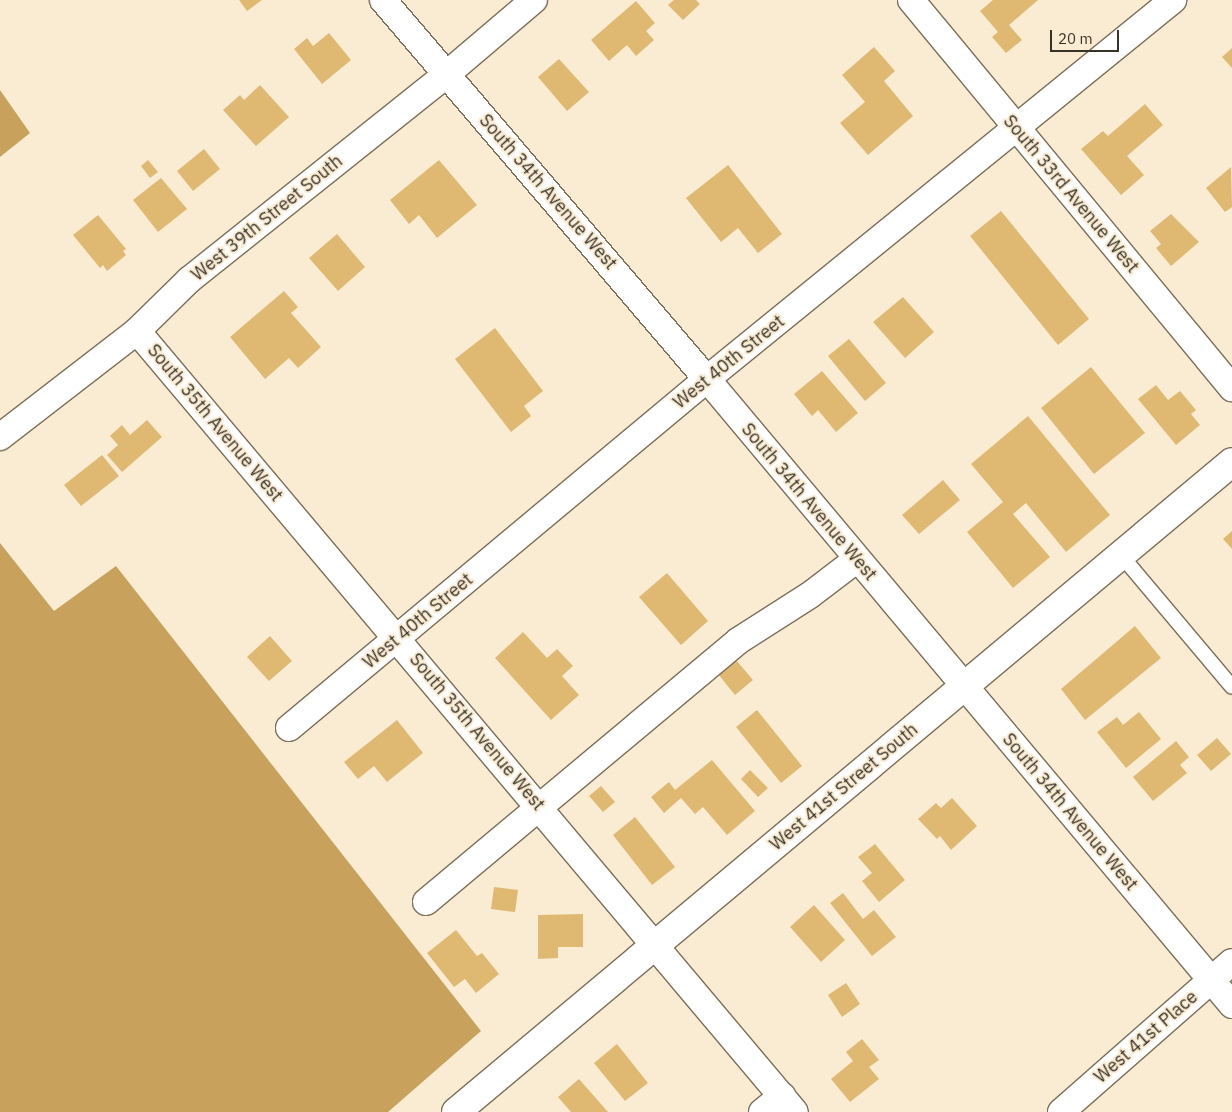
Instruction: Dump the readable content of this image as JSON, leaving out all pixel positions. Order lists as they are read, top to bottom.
{
  "streets": {
    "main road": ["West 41st Street South"],
    "street": [
      "South 34th Avenue West",
      "South 33rd Avenue West",
      "West 39th Street South",
      "West 40th Street",
      "South 35th Avenue West",
      "West 41st Place"
    ]
  },
  "crossings": [
    ["South 34th Avenue West", "West 39th Street South"],
    ["South 34th Avenue West", "West 40th Street"],
    ["South 34th Avenue West", "West 41st Street South"],
    ["South 34th Avenue West", "West 41st Place"],
    ["South 33rd Avenue West", "West 40th Street"],
    ["West 39th Street South", "South 35th Avenue West"],
    ["West 40th Street", "South 35th Avenue West"],
    ["South 35th Avenue West", "West 41st Street South"]
  ],
  "scale_bar": "20 m"
}
